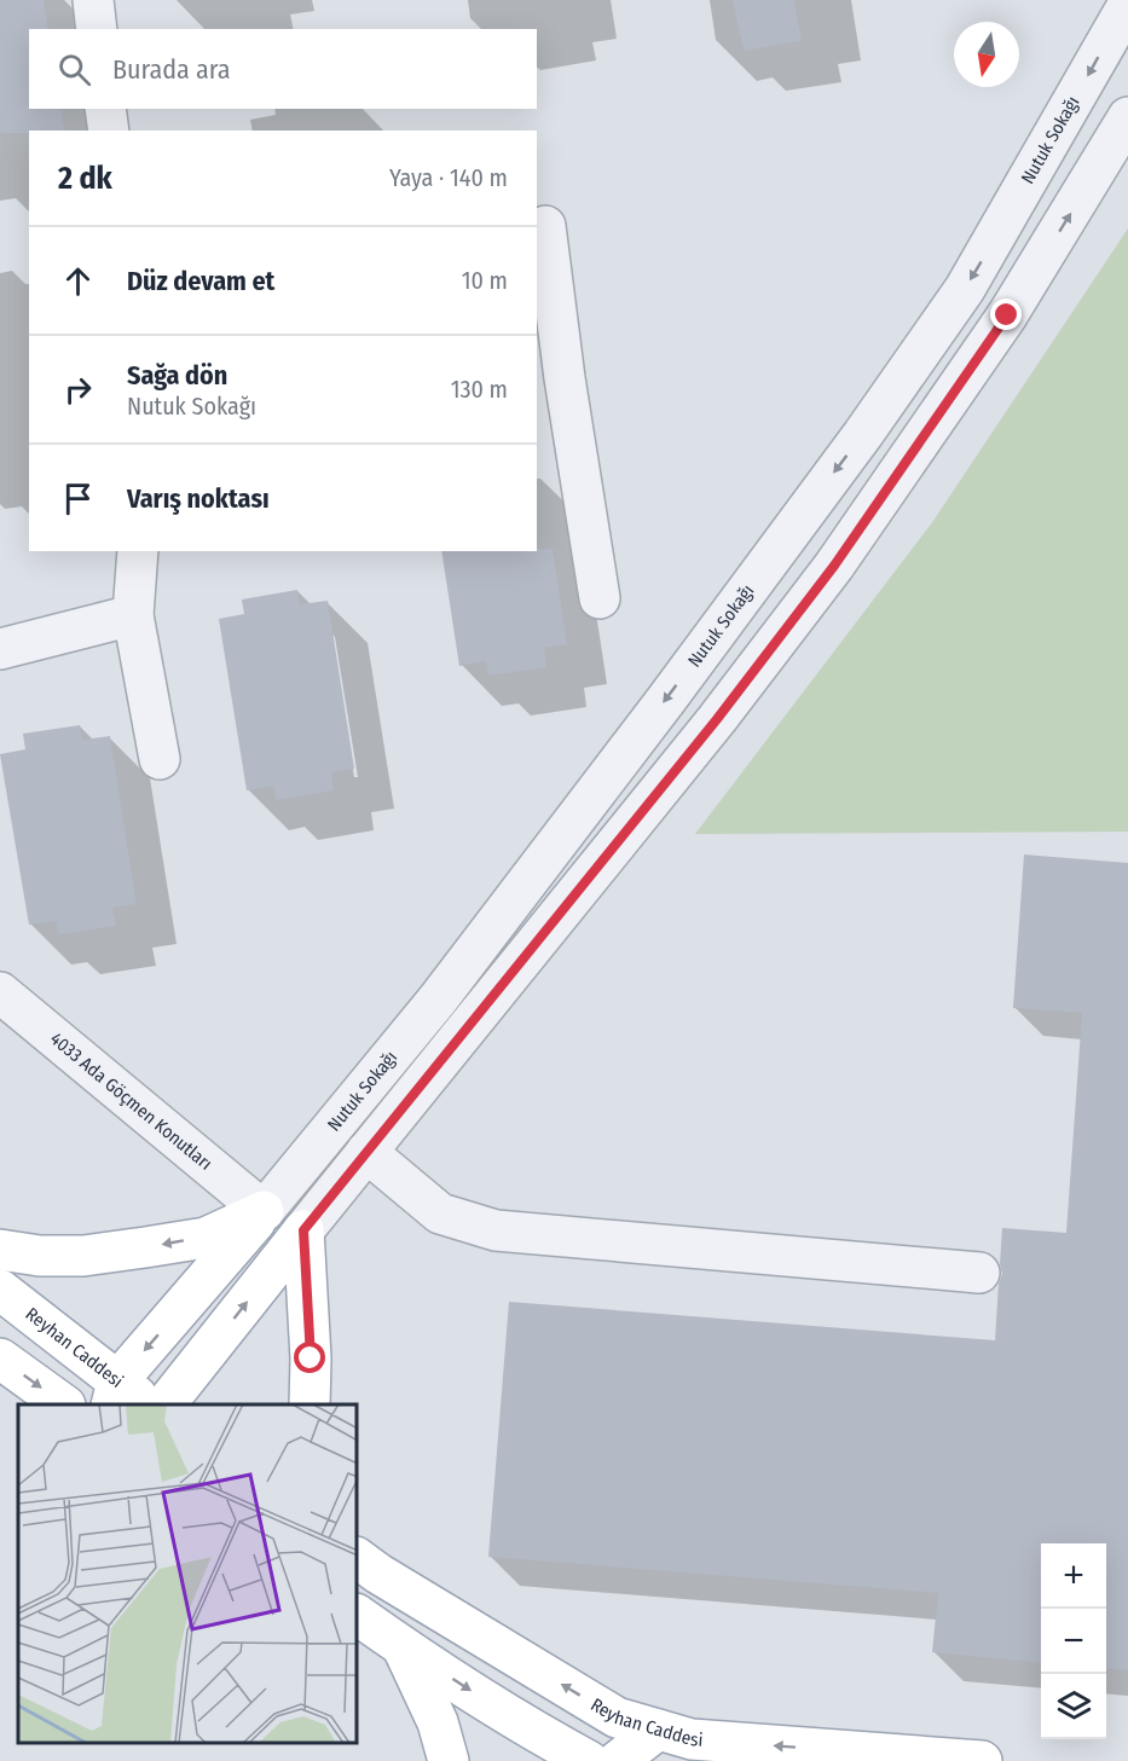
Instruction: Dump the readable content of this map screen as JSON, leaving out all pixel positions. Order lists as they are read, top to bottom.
{
  "streets": {
    "main road": ["Reyhan Caddesi"],
    "street": ["Nutuk Sokağı", "4033 Ada Göçmen Konutları"]
  },
  "crossings": [
    ["Nutuk Sokağı", "4033 Ada Göçmen Konutları"]
  ],
  "north": "bottom",
  "page": {
    "search": "Burada ara",
    "heading": ["2 dk", "Yaya · 140 m"],
    "list": [
      ["Düz devam et", "10 m"],
      ["Sağa dön", "Nutuk Sokağı", "130 m"],
      "Varış noktası"
    ],
    "map_buttons": ["+", "−"]
  }
}
